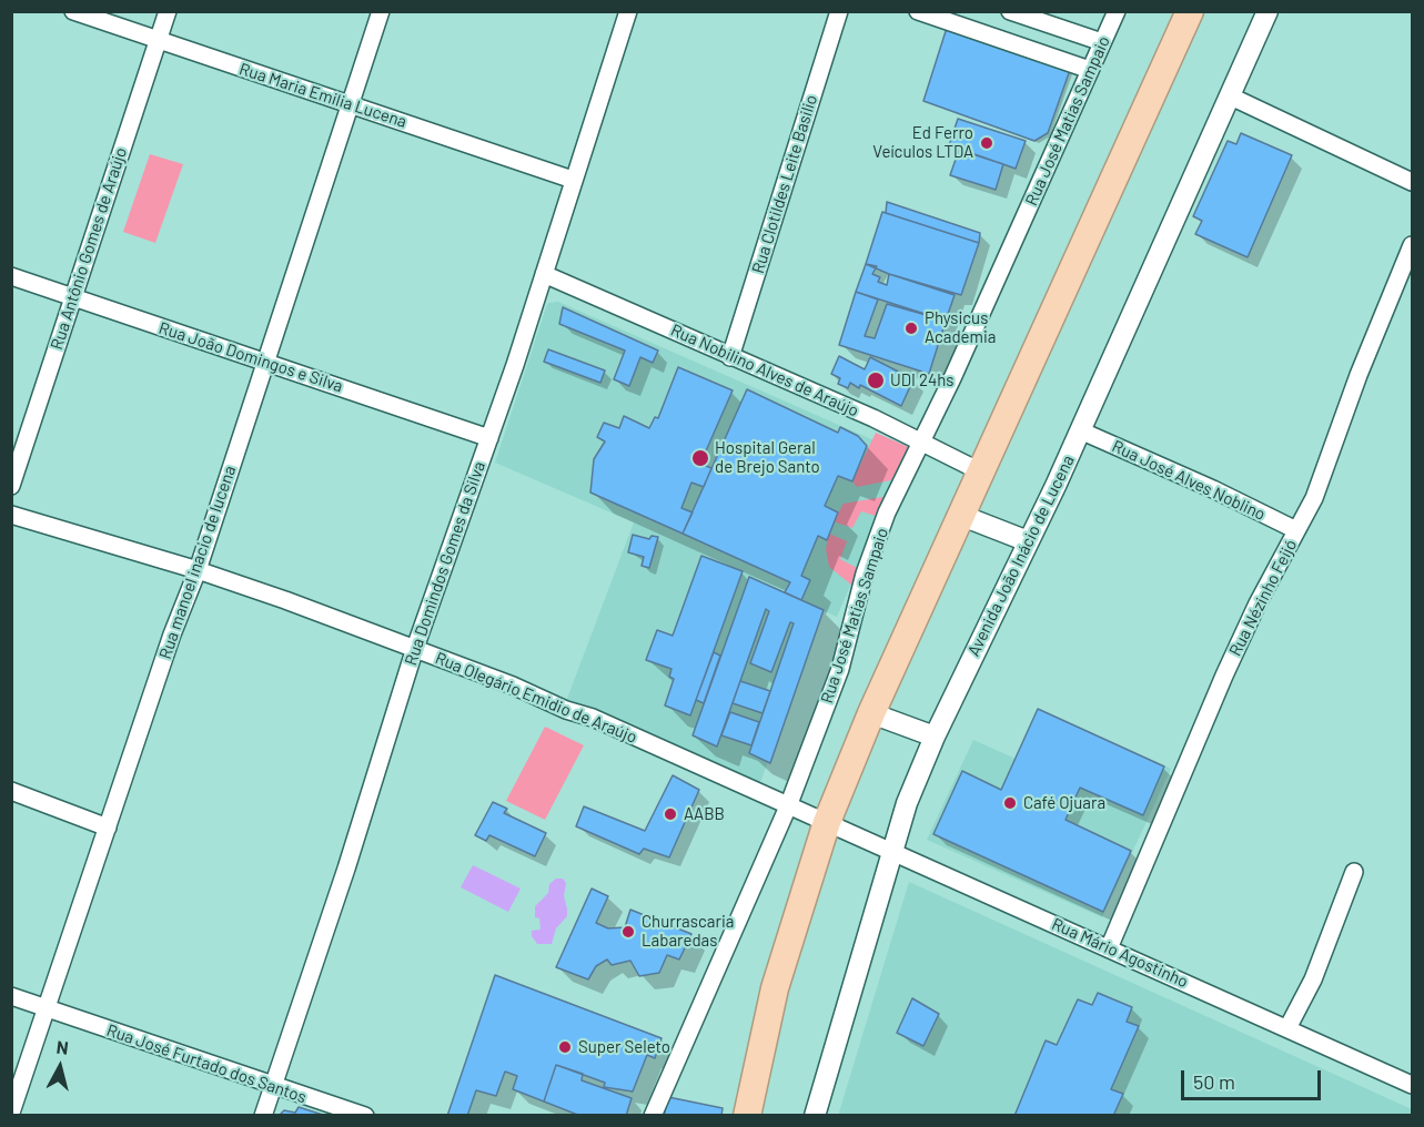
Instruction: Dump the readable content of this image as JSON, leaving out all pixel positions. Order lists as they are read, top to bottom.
{
  "streets": {
    "street": [
      "Rua Maria Emilia Lucena",
      "Rua José Matias Sampaio",
      "Rua Clotildes Leite Basilio",
      "Rua Antônio Gomes de Araújo",
      "Rua João Domingos e Silva",
      "Rua Nobilino Alves de Araújo",
      "Rua José Alves Noblino",
      "Avenida João Inácio de Lucena",
      "Rua manoel inacio de lucena",
      "Rua Domindos Gomes da Silva",
      "Rua Nézinho Feijó",
      "Rua Olegário Emidio de Araújo",
      "Rua Mário Agostinho",
      "Rua José Furtado dos Santos"
    ]
  },
  "crossings": [
    ["Rua Maria Emilia Lucena", "Rua Antônio Gomes de Araújo"],
    ["Rua Maria Emilia Lucena", "Rua manoel inacio de lucena"],
    ["Rua Maria Emilia Lucena", "Rua Domindos Gomes da Silva"],
    ["Rua José Matias Sampaio", "Rua Nobilino Alves de Araújo"],
    ["Rua José Matias Sampaio", "Rua Olegário Emidio de Araújo"],
    ["Rua Clotildes Leite Basilio", "Rua Nobilino Alves de Araújo"],
    ["Rua Antônio Gomes de Araújo", "Rua João Domingos e Silva"],
    ["Rua João Domingos e Silva", "Rua manoel inacio de lucena"],
    ["Rua João Domingos e Silva", "Rua Domindos Gomes da Silva"],
    ["Rua Nobilino Alves de Araújo", "Rua Domindos Gomes da Silva"],
    ["Rua José Alves Noblino", "Avenida João Inácio de Lucena"],
    ["Rua José Alves Noblino", "Rua Nézinho Feijó"],
    ["Avenida João Inácio de Lucena", "Rua Mário Agostinho"],
    ["Rua manoel inacio de lucena", "Rua Olegário Emidio de Araújo"],
    ["Rua manoel inacio de lucena", "Rua José Furtado dos Santos"],
    ["Rua Domindos Gomes da Silva", "Rua Olegário Emidio de Araújo"],
    ["Rua Domindos Gomes da Silva", "Rua José Furtado dos Santos"],
    ["Rua Nézinho Feijó", "Rua Mário Agostinho"],
    ["Rua Olegário Emidio de Araújo", "Rua Mário Agostinho"]
  ],
  "places": [
    "Ed Ferro Veículos LTDA",
    "Physicus Academia",
    "UDI 24hs",
    "Hospital Geral de Brejo Santo",
    "Café Ojuara",
    "AABB",
    "Churrascaria Labaredas",
    "Super Seleto"
  ],
  "scale_bar": "50 m",
  "north": "top"
}
